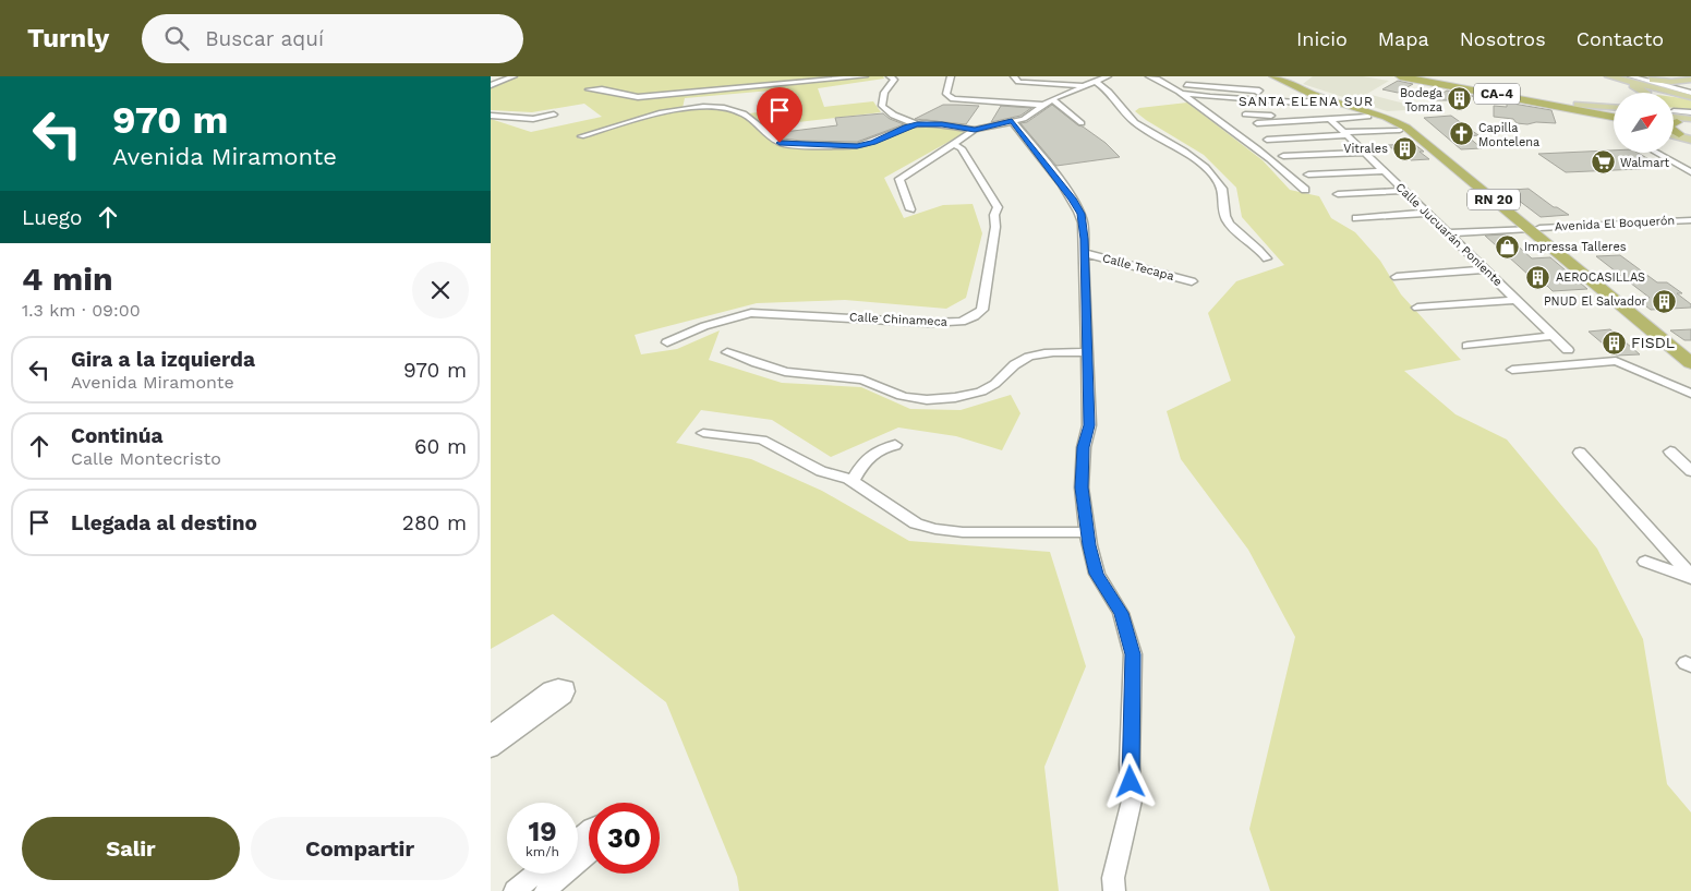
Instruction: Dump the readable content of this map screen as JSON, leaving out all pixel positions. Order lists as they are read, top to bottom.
{
  "streets": {
    "highway": ["CA-4", "RN 20"],
    "street": [
      "Avenida El Boquerón",
      "Calle Jucuarán Poniente",
      "Calle Tecapa",
      "Calle Chinameca"
    ]
  },
  "crossings": [
    ["RN 20", "Avenida El Boquerón"],
    ["Avenida El Boquerón", "Calle Jucuarán Poniente"]
  ],
  "districts": ["SANTA ELENA SUR"],
  "places": {
    "building": [
      "Bodega Tomza",
      "Vitrales",
      "AEROCASILLAS",
      "PNUD El Salvador",
      "FISDL"
    ],
    "church": ["Capilla Montelena"],
    "supermarket": ["Walmart"],
    "shop": ["Impressa Talleres"]
  },
  "north": "top right",
  "page": {
    "header": "Turnly",
    "search": "Buscar aquí",
    "nav": [
      "Inicio",
      "Mapa",
      "Nosotros",
      "Contacto"
    ],
    "turn": ["970 m", "Avenida Miramonte"],
    "then": "Luego",
    "heading": ["4 min", "1.3 km · 09:00"],
    "list": [
      {
        "name": "Gira a la izquierda",
        "note": "Avenida Miramonte",
        "value": "970 m"
      },
      {
        "name": "Continúa",
        "note": "Calle Montecristo",
        "value": "60 m"
      },
      {
        "name": "Llegada al destino",
        "value": "280 m"
      }
    ],
    "speed": "19 km/h",
    "limit": "30",
    "buttons": ["Salir", "Compartir"]
  }
}
